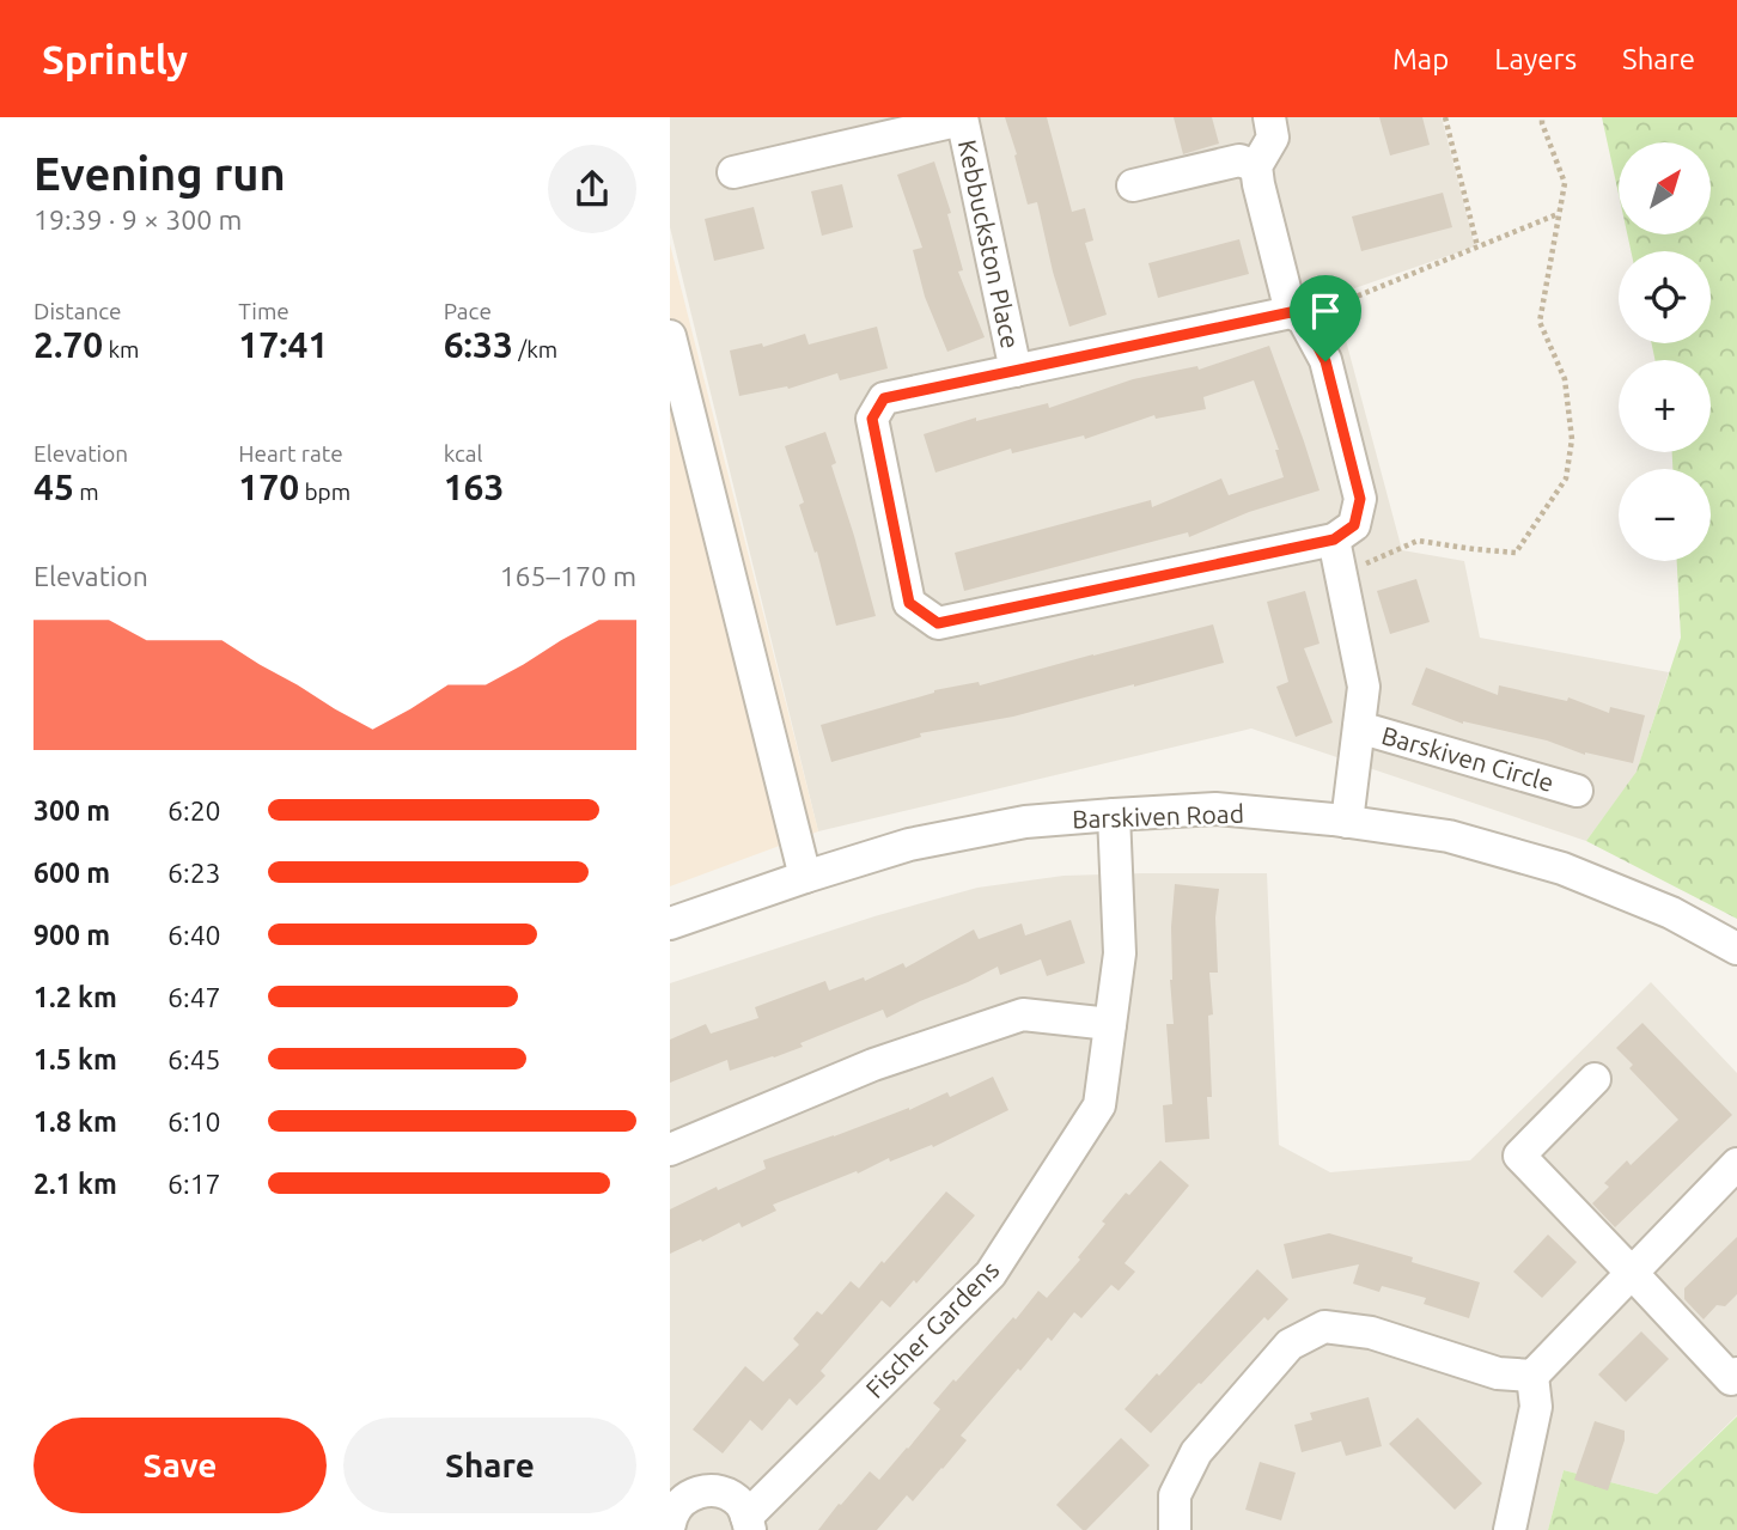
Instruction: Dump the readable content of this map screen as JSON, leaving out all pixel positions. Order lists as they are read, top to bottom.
{
  "streets": {
    "street": [
      "Kebbuckston Place",
      "Barskiven Circle",
      "Barskiven Road",
      "Fischer Gardens"
    ]
  },
  "crossings": [
    ["Barskiven Circle", "Barskiven Road"],
    ["Barskiven Road", "Fischer Gardens"]
  ],
  "north": "top right",
  "page": {
    "header": "Sprintly",
    "nav": ["Map", "Layers", "Share"],
    "heading": ["Evening run", "19:39 · 9 × 300 m"],
    "map_buttons": ["+", "−"],
    "stats": [
      ["Distance", "2.70 km"],
      ["Time", "17:41"],
      ["Pace", "6:33 /km"],
      ["Elevation", "45 m"],
      ["Heart rate", "170 bpm"],
      ["kcal", "163"]
    ],
    "chart": ["Elevation", "165–170 m"],
    "list": [
      {
        "name": "300 m",
        "note": "6:20"
      },
      {
        "name": "600 m",
        "note": "6:23"
      },
      {
        "name": "900 m",
        "note": "6:40"
      },
      {
        "name": "1.2 km",
        "note": "6:47"
      },
      {
        "name": "1.5 km",
        "note": "6:45"
      },
      {
        "name": "1.8 km",
        "note": "6:10"
      },
      {
        "name": "2.1 km",
        "note": "6:17"
      }
    ],
    "buttons": ["Save", "Share"]
  }
}
